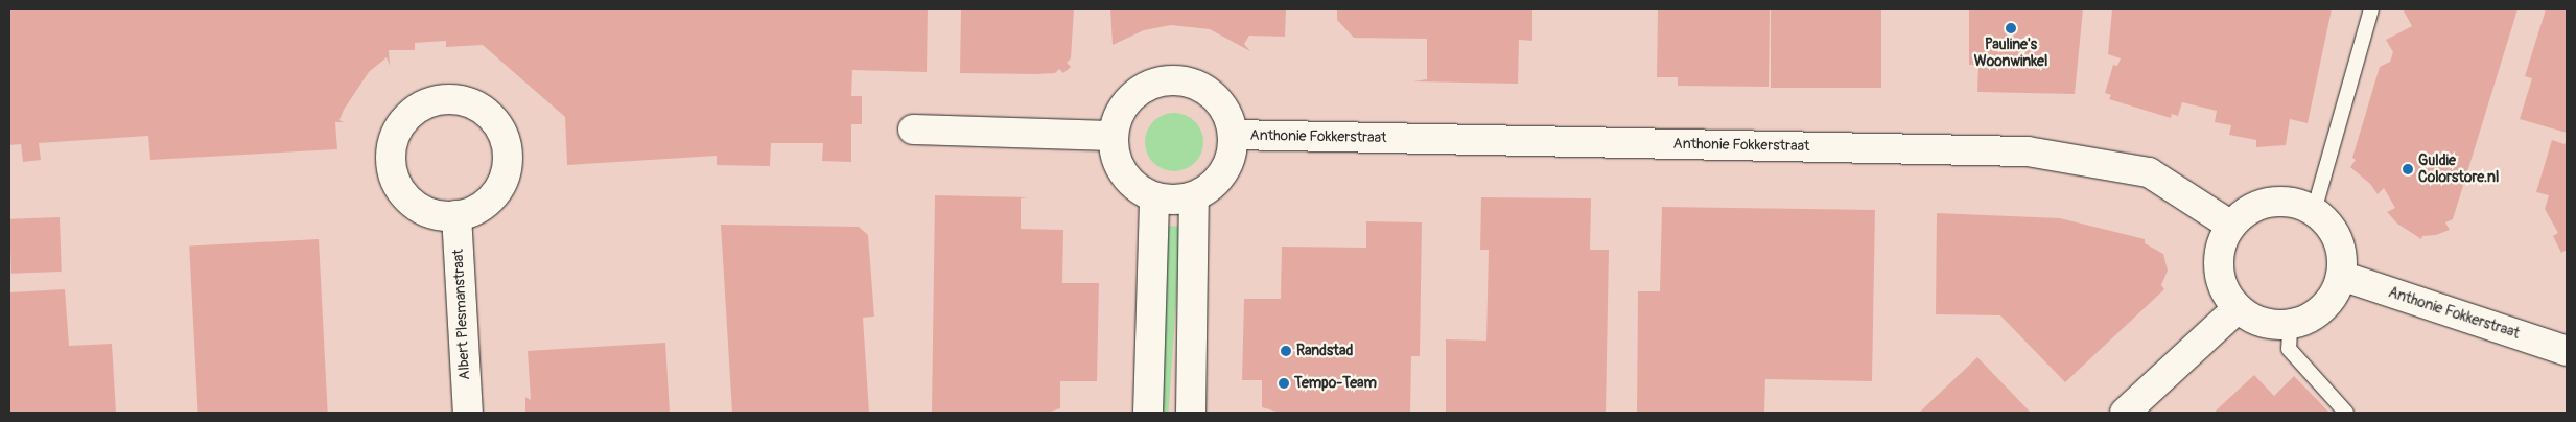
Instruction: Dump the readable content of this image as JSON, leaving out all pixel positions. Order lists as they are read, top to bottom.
{
  "streets": {
    "street": ["Anthonie Fokkerstraat", "Albert Plesmanstraat"]
  },
  "places": [
    "Pauline's Woonwinkel",
    "Guldie Colorstore.nl",
    "Randstad",
    "Tempo-Team"
  ]
}
